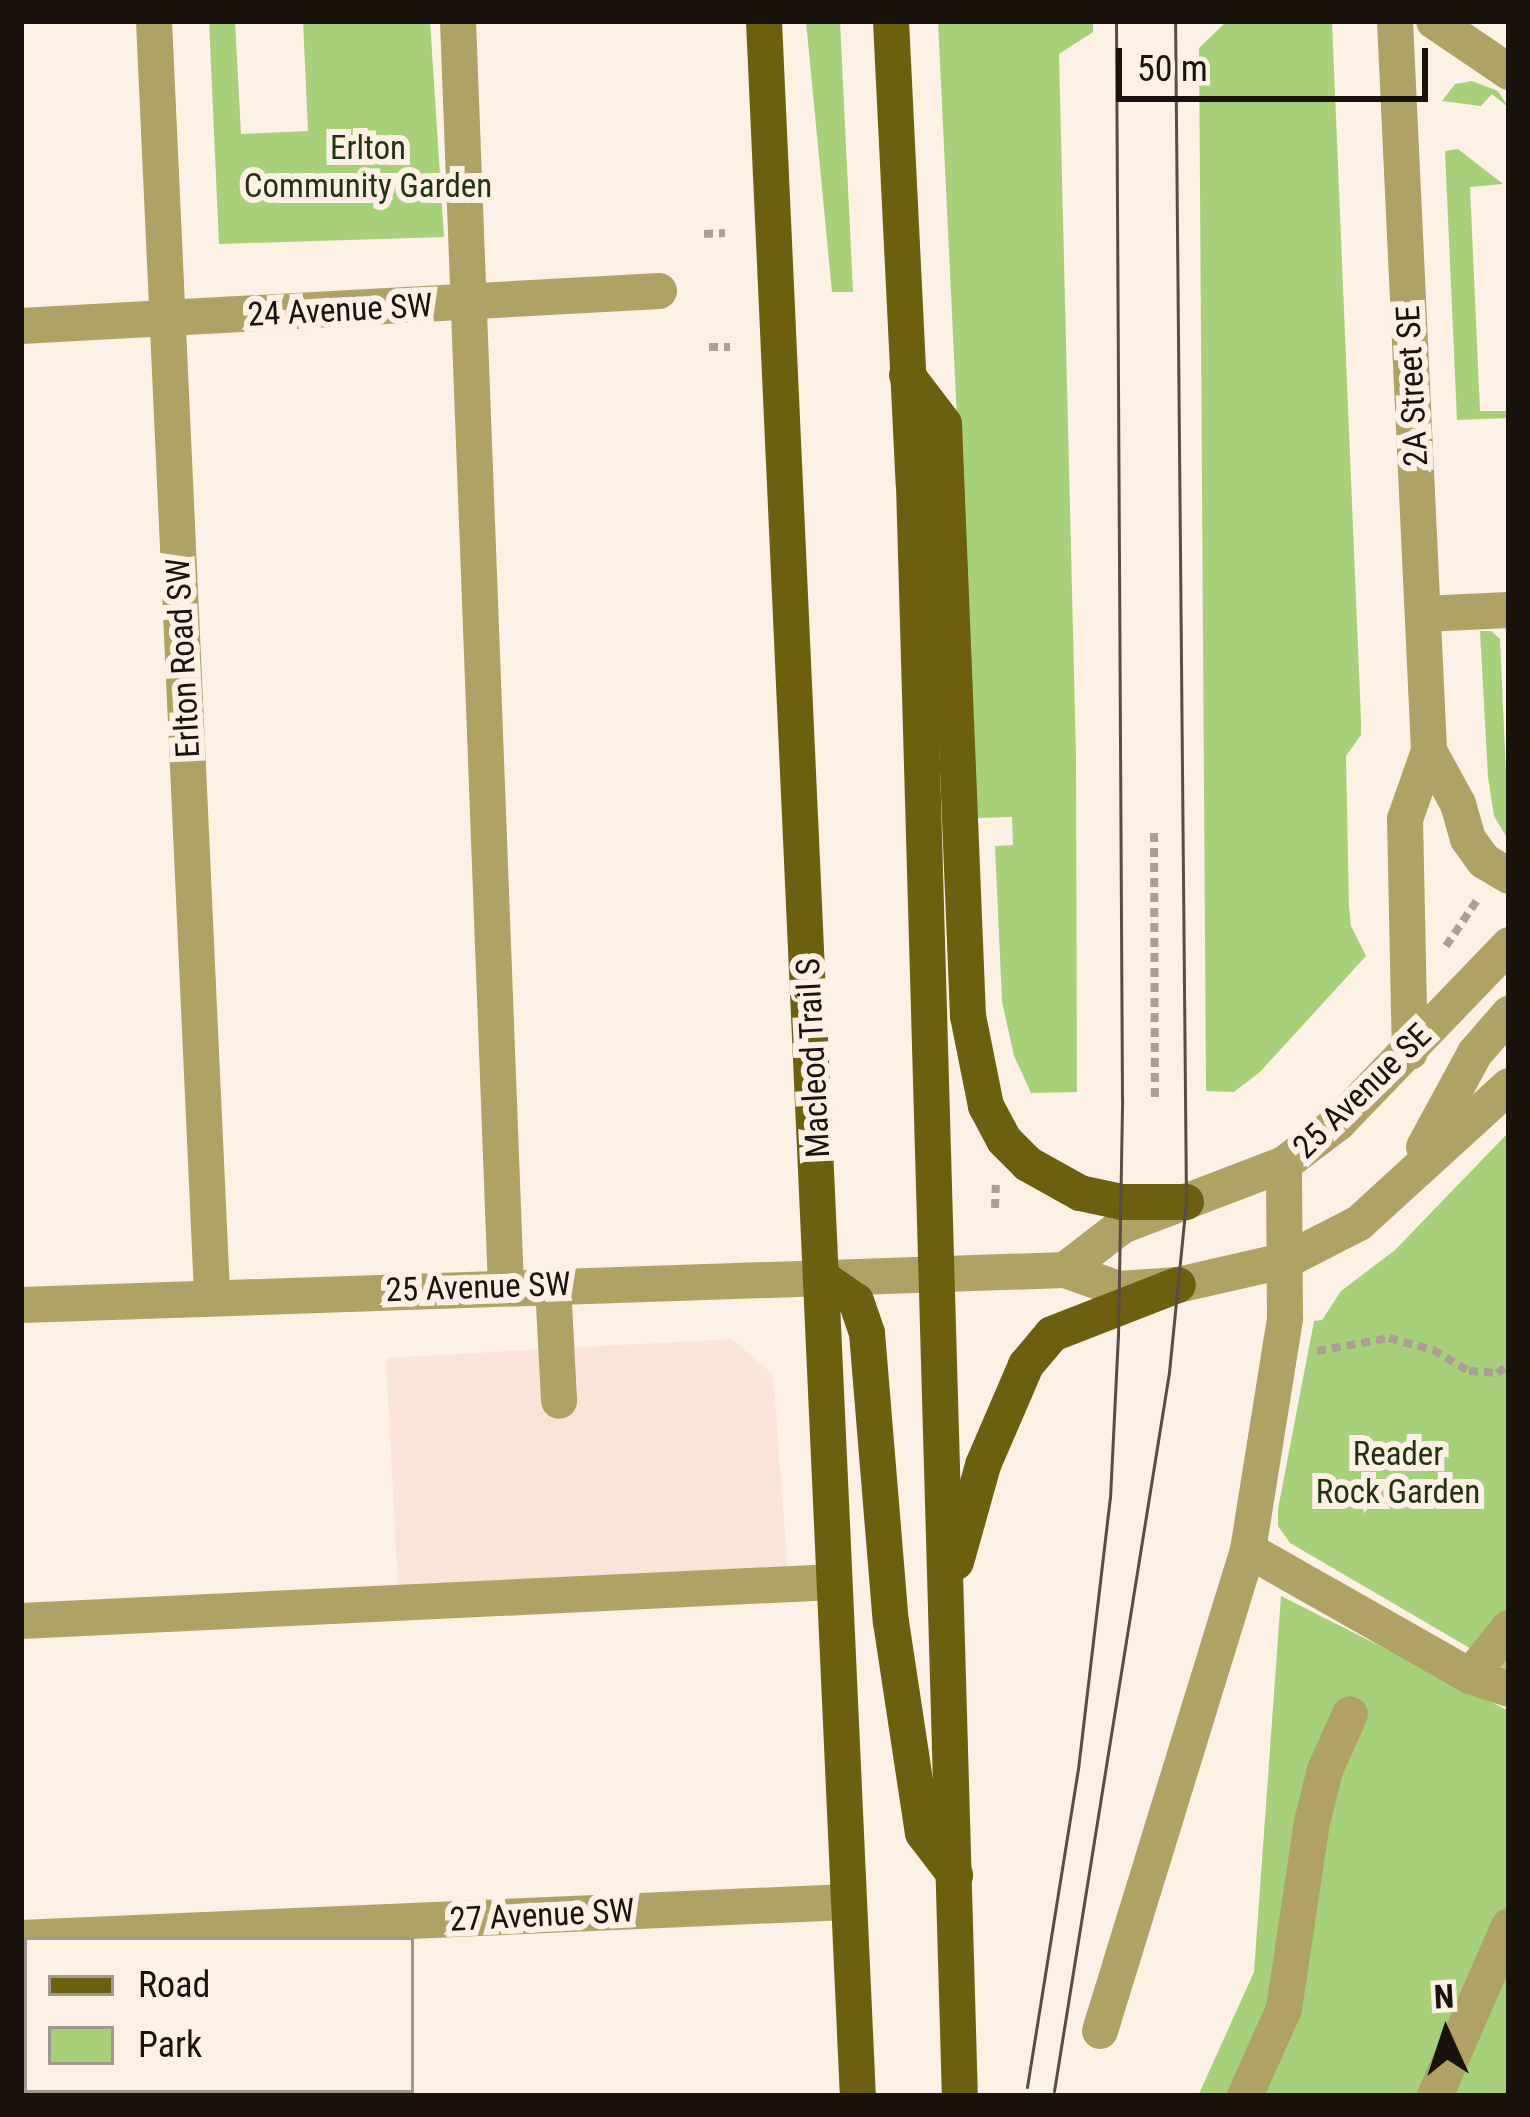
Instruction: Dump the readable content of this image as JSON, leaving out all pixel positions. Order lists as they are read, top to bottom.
{
  "streets": {
    "main road": ["Macleod Trail S"],
    "street": [
      "24 Avenue SW",
      "2A Street SE",
      "Erlton Road SW",
      "25 Avenue SE",
      "25 Avenue SW",
      "27 Avenue SW"
    ]
  },
  "crossings": [
    ["24 Avenue SW", "Erlton Road SW"],
    ["2A Street SE", "25 Avenue SE"],
    ["Erlton Road SW", "25 Avenue SW"],
    ["Macleod Trail S", "25 Avenue SW"],
    ["Macleod Trail S", "27 Avenue SW"]
  ],
  "parks": ["Erlton Community Garden", "Reader Rock Garden"],
  "legend": ["Road", "Park"],
  "scale_bar": "50 m",
  "north": "top"
}
